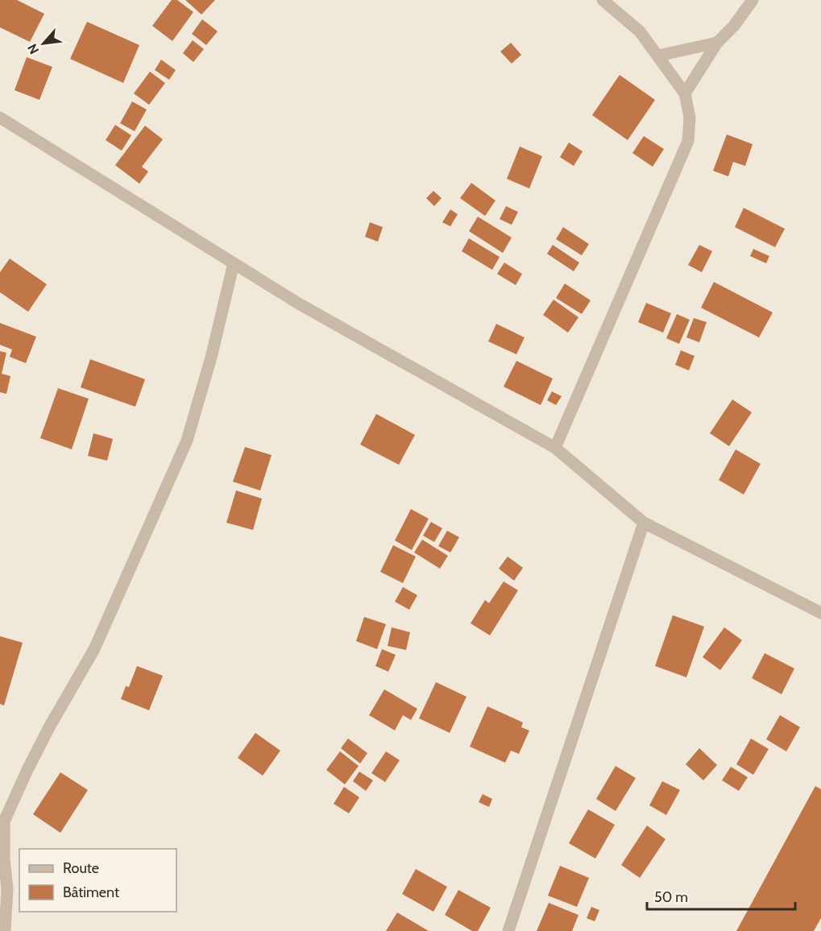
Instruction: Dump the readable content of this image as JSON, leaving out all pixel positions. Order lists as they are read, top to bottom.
{
  "legend": ["Route", "Bâtiment"],
  "scale_bar": "50 m",
  "north": "bottom left"
}
